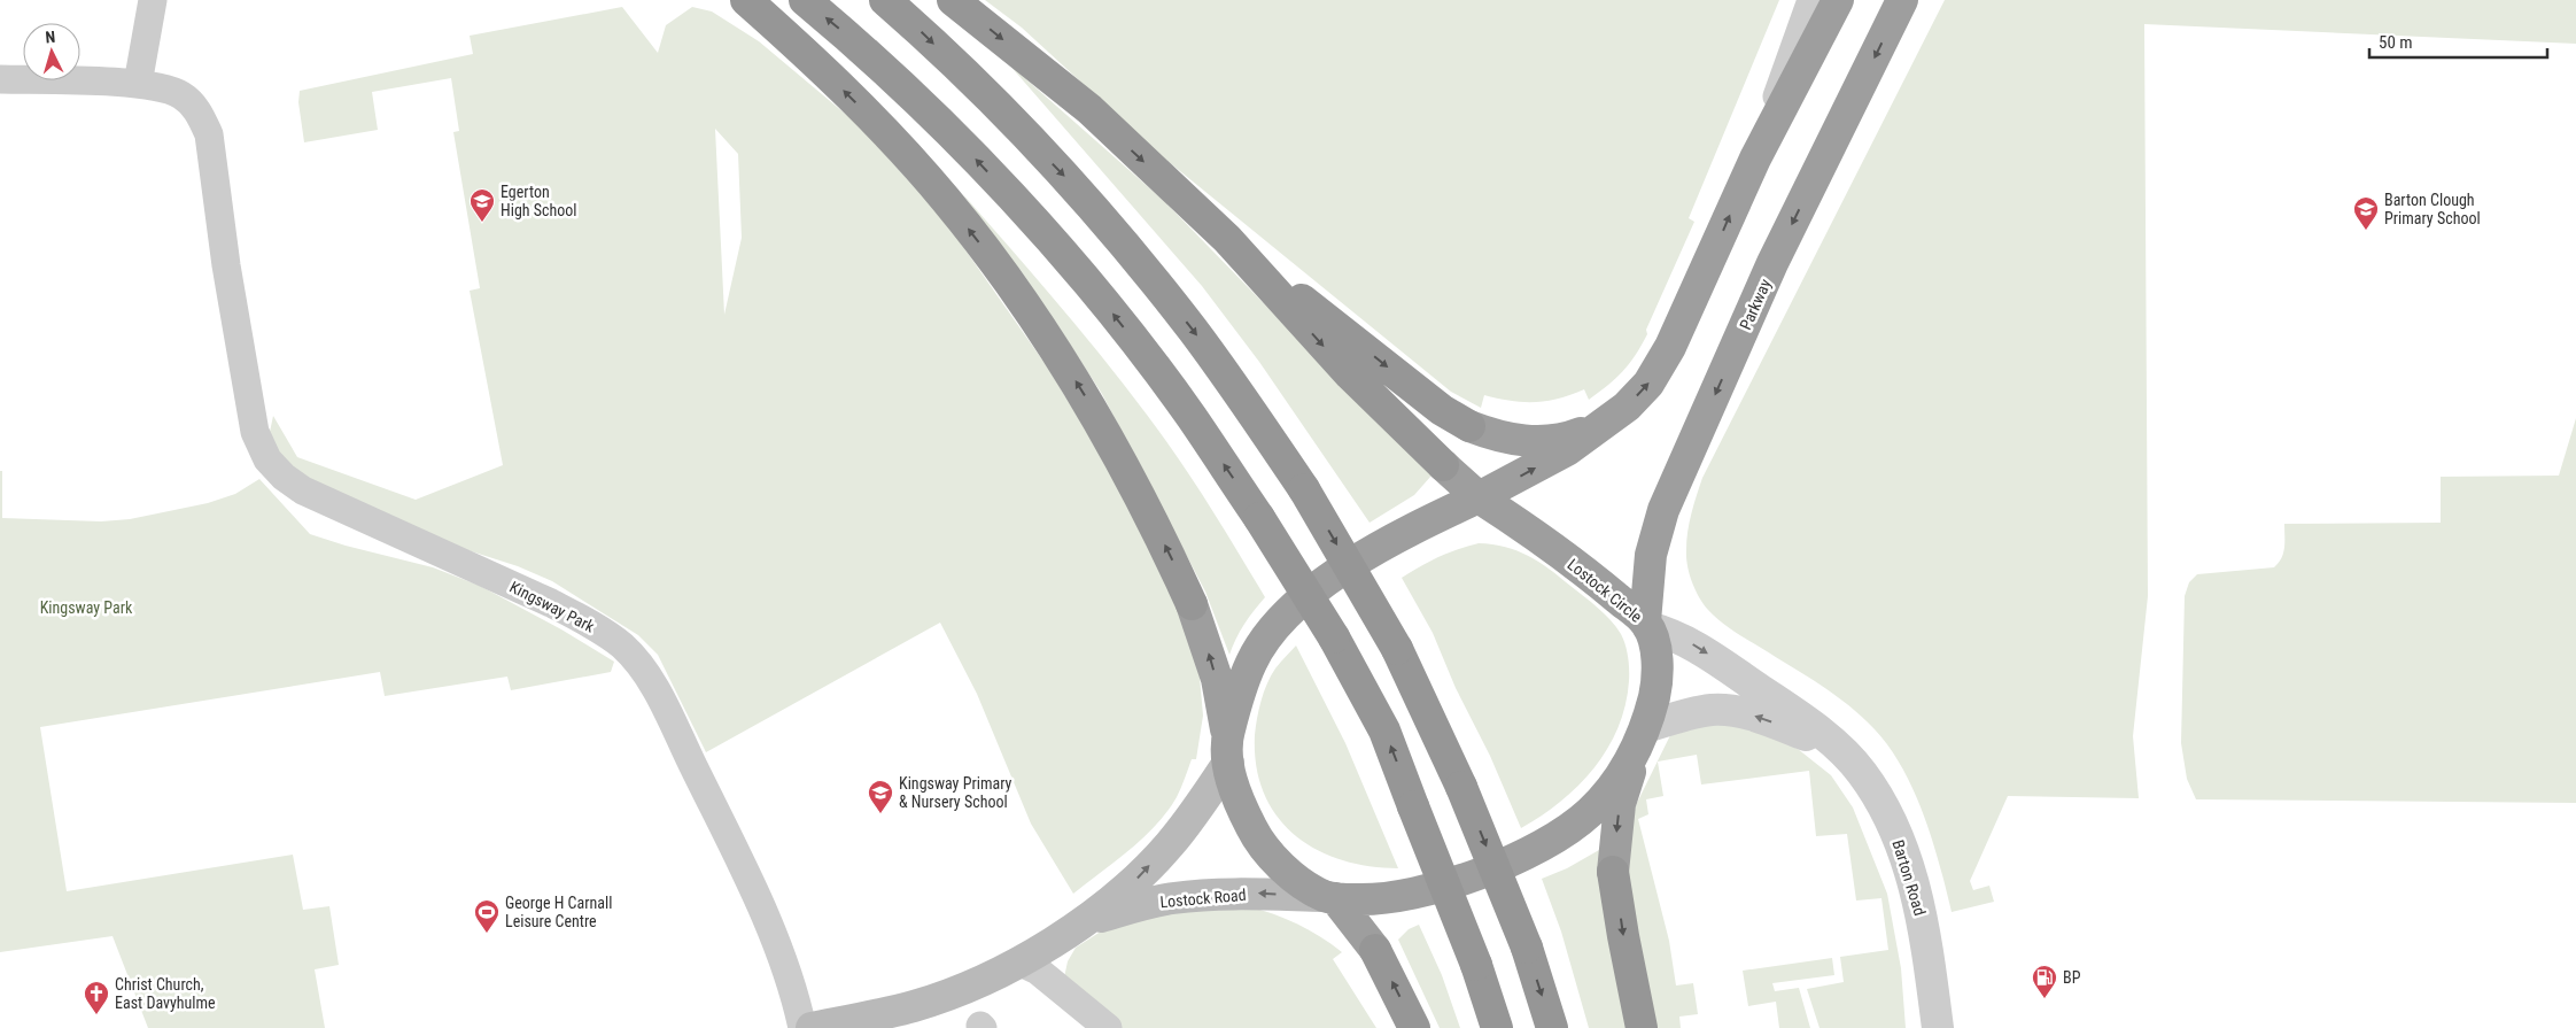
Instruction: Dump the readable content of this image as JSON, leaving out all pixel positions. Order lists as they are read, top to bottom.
{
  "streets": {
    "highway": ["Parkway", "Lostock Circle"],
    "main road": ["Lostock Road"],
    "street": ["Kingsway Park", "Barton Road"]
  },
  "crossings": [
    ["Parkway", "Lostock Circle"],
    ["Parkway", "Barton Road"],
    ["Lostock Circle", "Barton Road"],
    ["Lostock Circle", "Lostock Road"]
  ],
  "parks": ["Kingsway Park"],
  "places": {
    "school or university": ["Egerton High School", "Barton Clough Primary School", "Kingsway Primary & Nursery School"],
    "sports": ["George H Carnall Leisure Centre"],
    "fuel station": ["BP"],
    "church": ["Christ Church, East Davyhulme"]
  },
  "scale_bar": "50 m",
  "north": "top"
}
